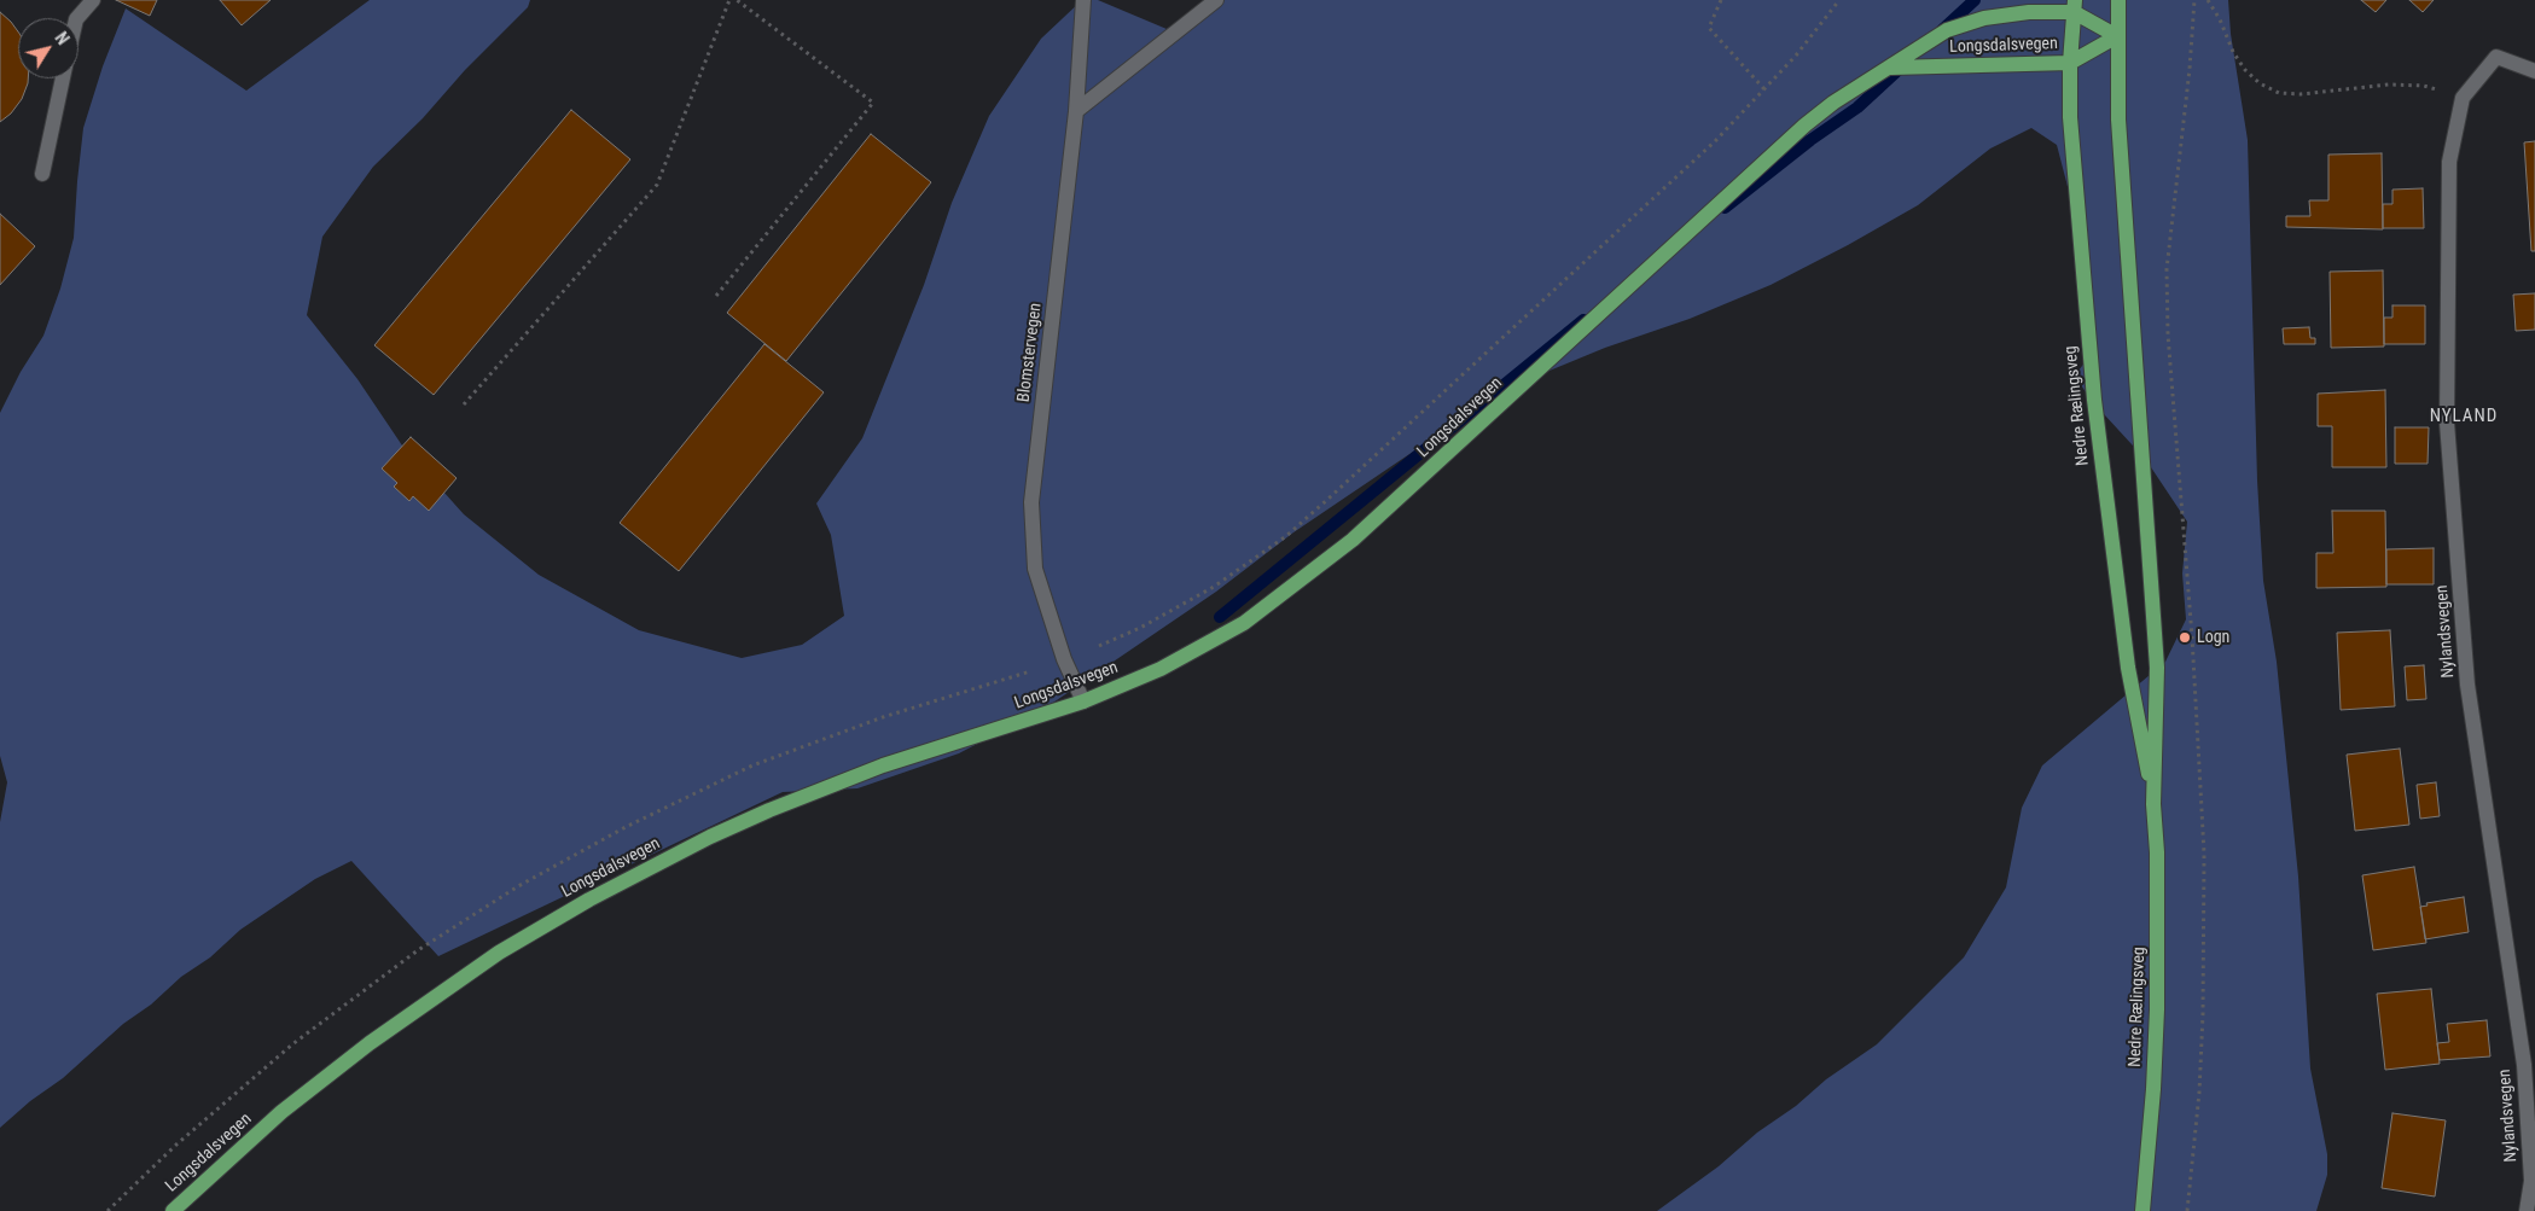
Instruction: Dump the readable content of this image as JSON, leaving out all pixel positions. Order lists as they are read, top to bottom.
{
  "streets": {
    "main road": ["Longsdalsvegen", "Nedre Rælingsveg"],
    "street": ["Blomstervegen", "Nylandsvegen"]
  },
  "crossings": [
    ["Longsdalsvegen", "Blomstervegen"],
    ["Longsdalsvegen", "Nedre Rælingsveg"]
  ],
  "districts": ["NYLAND"],
  "places": ["Logn"],
  "north": "top right"
}
